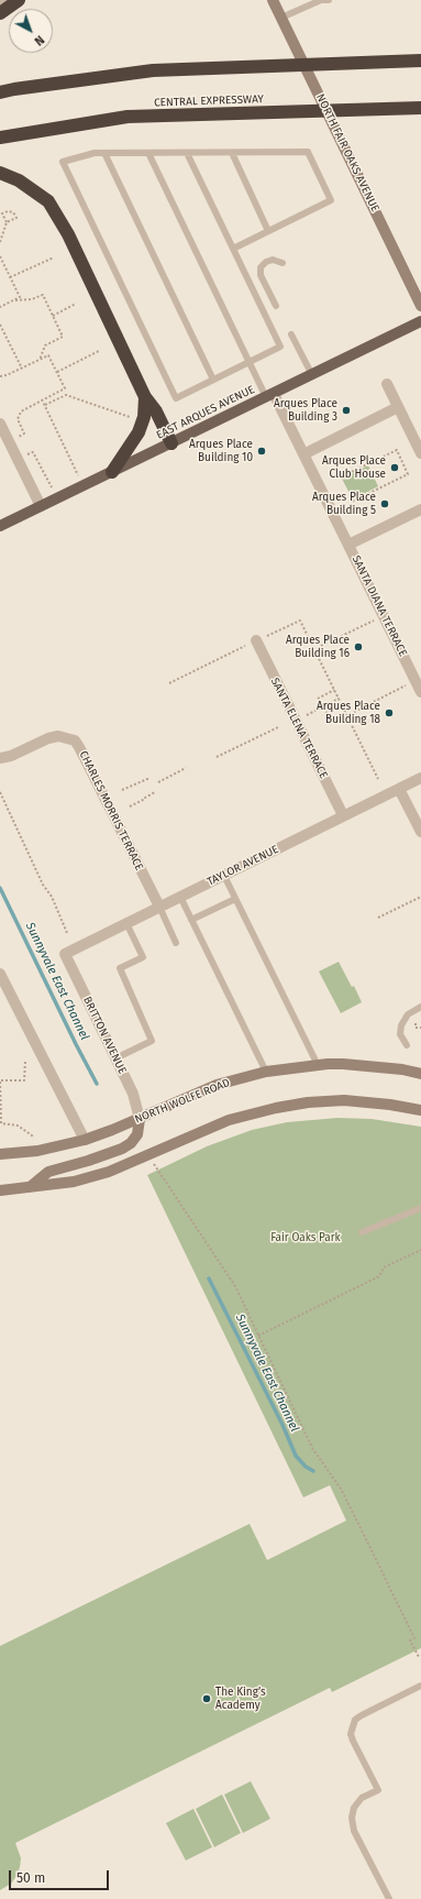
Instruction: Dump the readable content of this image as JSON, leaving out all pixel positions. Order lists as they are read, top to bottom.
{
  "streets": {
    "highway": ["CENTRAL EXPRESSWAY"],
    "main road": ["NORTH FAIR OAKS AVENUE", "EAST ARQUES AVENUE", "NORTH WOLFE ROAD"],
    "street": [
      "SANTA DIANA TERRACE",
      "SANTA ELENA TERRACE",
      "CHARLES MORRIS TERRACE",
      "TAYLOR AVENUE",
      "BRITTON AVENUE"
    ]
  },
  "crossings": [
    ["EAST ARQUES AVENUE", "SANTA DIANA TERRACE"],
    ["SANTA ELENA TERRACE", "TAYLOR AVENUE"],
    ["CHARLES MORRIS TERRACE", "TAYLOR AVENUE"],
    ["TAYLOR AVENUE", "BRITTON AVENUE"],
    ["BRITTON AVENUE", "NORTH WOLFE ROAD"]
  ],
  "water": ["Sunnyvale East Channel"],
  "parks": ["Fair Oaks Park"],
  "places": [
    "Arques Place Building 3",
    "Arques Place Building 10",
    "Arques Place Club House",
    "Arques Place Building 5",
    "Arques Place Building 16",
    "Arques Place Building 18",
    "The King’s Academy"
  ],
  "scale_bar": "50 m",
  "north": "bottom right"
}
